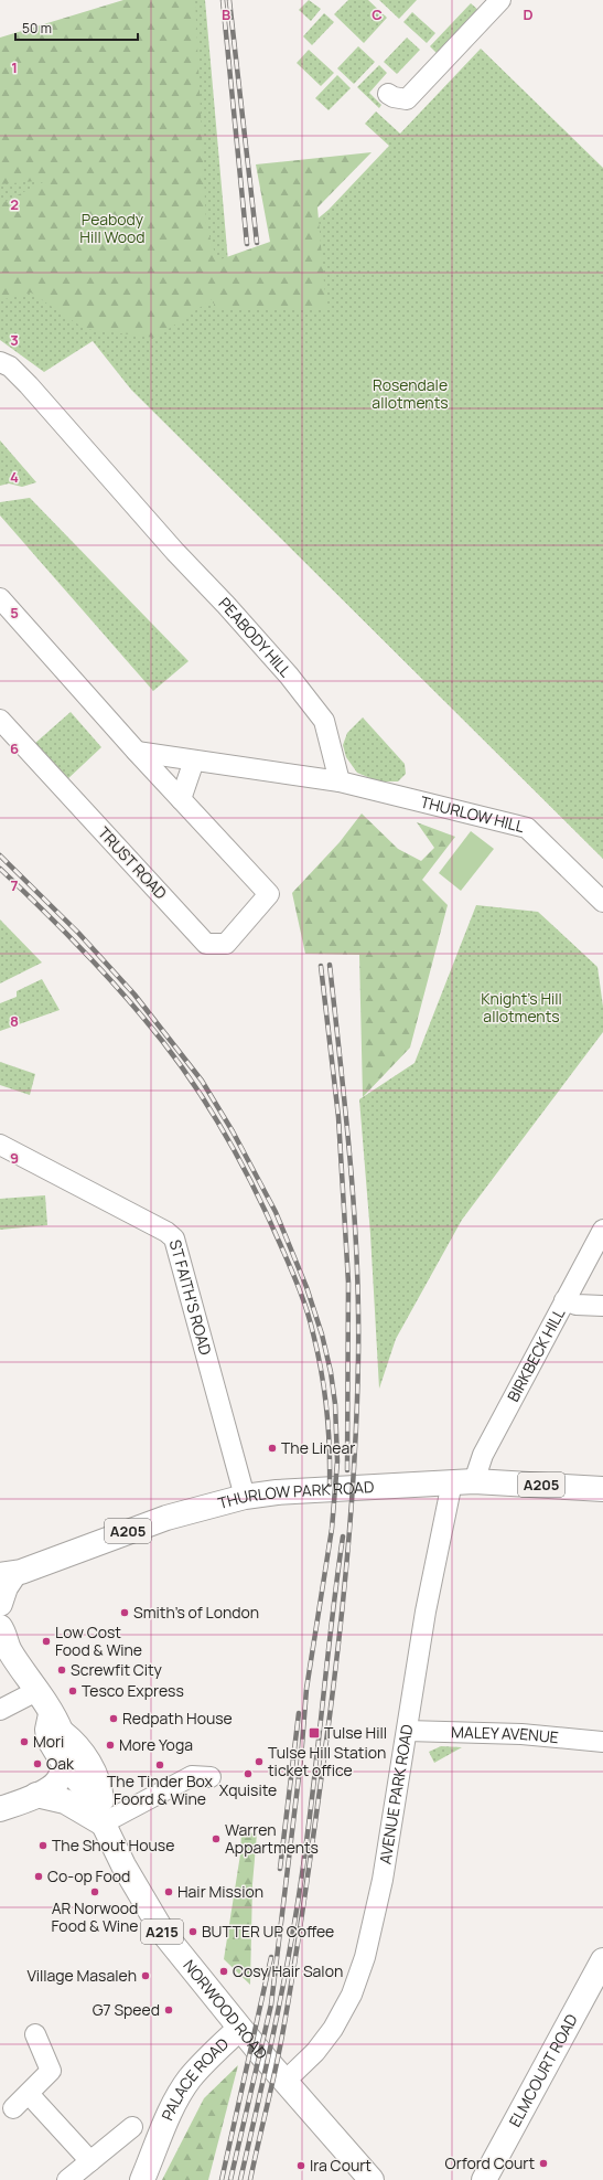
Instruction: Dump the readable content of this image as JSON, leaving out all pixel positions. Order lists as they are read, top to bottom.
{
  "streets": {
    "main road": [
      "A205",
      "THURLOW PARK ROAD",
      "A215",
      "NORWOOD ROAD",
      "ELMCOURT ROAD",
      "PALACE ROAD"
    ],
    "street": [
      "PEABODY HILL",
      "THURLOW HILL",
      "TRUST ROAD",
      "ST FAITH'S ROAD",
      "BIRKBECK HILL",
      "MALEY AVENUE",
      "AVENUE PARK ROAD"
    ]
  },
  "crossings": [
    ["PEABODY HILL", "THURLOW HILL"],
    ["ST FAITH'S ROAD", "THURLOW PARK ROAD"],
    ["BIRKBECK HILL", "THURLOW PARK ROAD"],
    ["BIRKBECK HILL", "AVENUE PARK ROAD"],
    ["THURLOW PARK ROAD", "AVENUE PARK ROAD"],
    ["MALEY AVENUE", "AVENUE PARK ROAD"],
    ["AVENUE PARK ROAD", "NORWOOD ROAD"],
    ["NORWOOD ROAD", "PALACE ROAD"]
  ],
  "parks": ["Peabody Hill Wood", "Rosendale allotments", "Knight's Hill allotments"],
  "places": {
    "other": [
      "The Linear",
      "Smith's of London",
      "Low Cost Food & Wine",
      "Screwfit City",
      "Tesco Express",
      "Redpath House",
      "Mori",
      "More Yoga",
      "Tulse Hill Station ticket office",
      "Oak",
      "The Tinder Box Foord & Wine",
      "Xquisite",
      "Warren Appartments",
      "The Shout House",
      "Co-op Food",
      "AR Norwood Food & Wine",
      "Hair Mission",
      "BUTTER UP Coffee",
      "Cosy Hair Salon",
      "Village Masaleh",
      "G7 Speed",
      "Orford Court",
      "Ira Court"
    ],
    "transit": ["Tulse Hill"]
  },
  "scale_bar": "50 m",
  "grid": {
    "columns": ["B", "C", "D"],
    "rows": [
      "1",
      "2",
      "3",
      "4",
      "5",
      "6",
      "7",
      "8",
      "9"
    ]
  }
}
